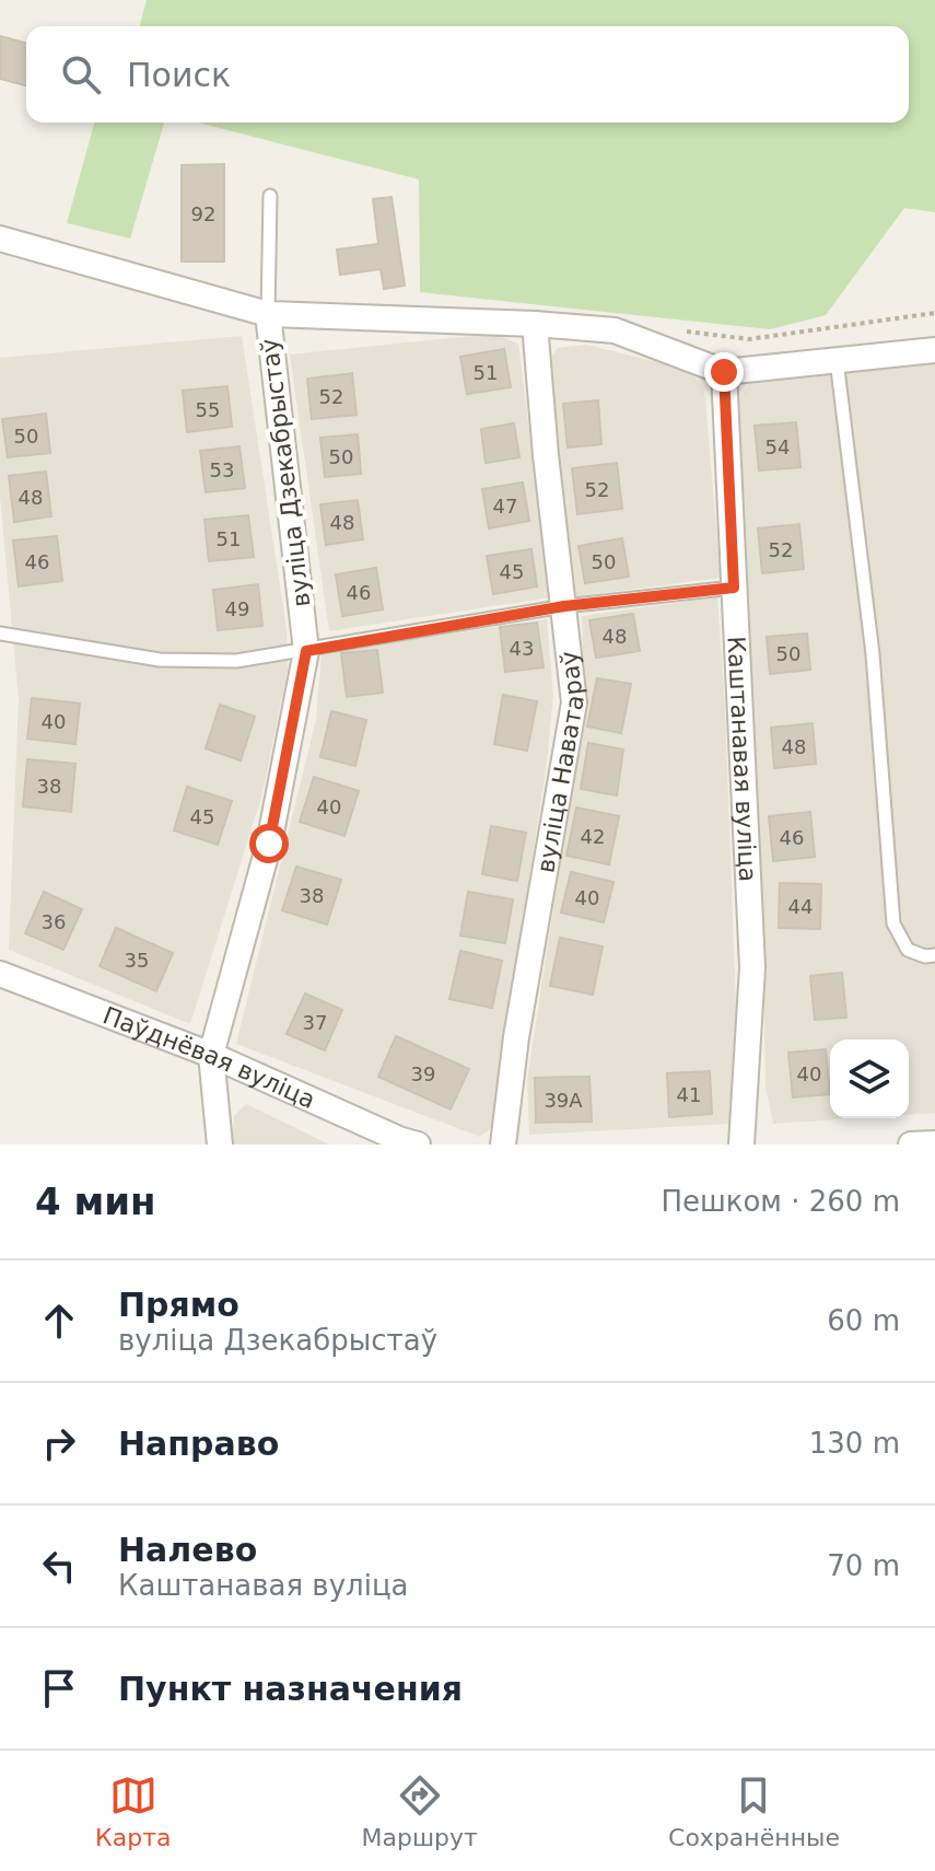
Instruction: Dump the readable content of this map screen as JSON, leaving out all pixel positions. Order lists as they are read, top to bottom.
{
  "streets": {
    "street": [
      "вуліца Дзекабрыстаў",
      "Каштанавая вуліца",
      "вуліца Наватараў",
      "Паўднёвая вуліца"
    ]
  },
  "crossings": [
    ["вуліца Дзекабрыстаў", "Паўднёвая вуліца"]
  ],
  "house_numbers": [
    "92",
    "51",
    "52",
    "55",
    "50",
    "54",
    "50",
    "53",
    "52",
    "48",
    "47",
    "48",
    "51",
    "52",
    "46",
    "50",
    "45",
    "46",
    "49",
    "48",
    "43",
    "50",
    "40",
    "48",
    "38",
    "40",
    "45",
    "42",
    "46",
    "38",
    "40",
    "44",
    "36",
    "35",
    "37",
    "39",
    "40",
    "41",
    "39А"
  ],
  "page": {
    "search": "Поиск",
    "heading": ["4 мин", "Пешком · 260 m"],
    "list": [
      ["Прямо", "вуліца Дзекабрыстаў", "60 m"],
      ["Направо", "130 m"],
      ["Налево", "Каштанавая вуліца", "70 m"],
      "Пункт назначения"
    ],
    "nav": ["Карта", "Маршрут", "Сохранённые"]
  }
}
